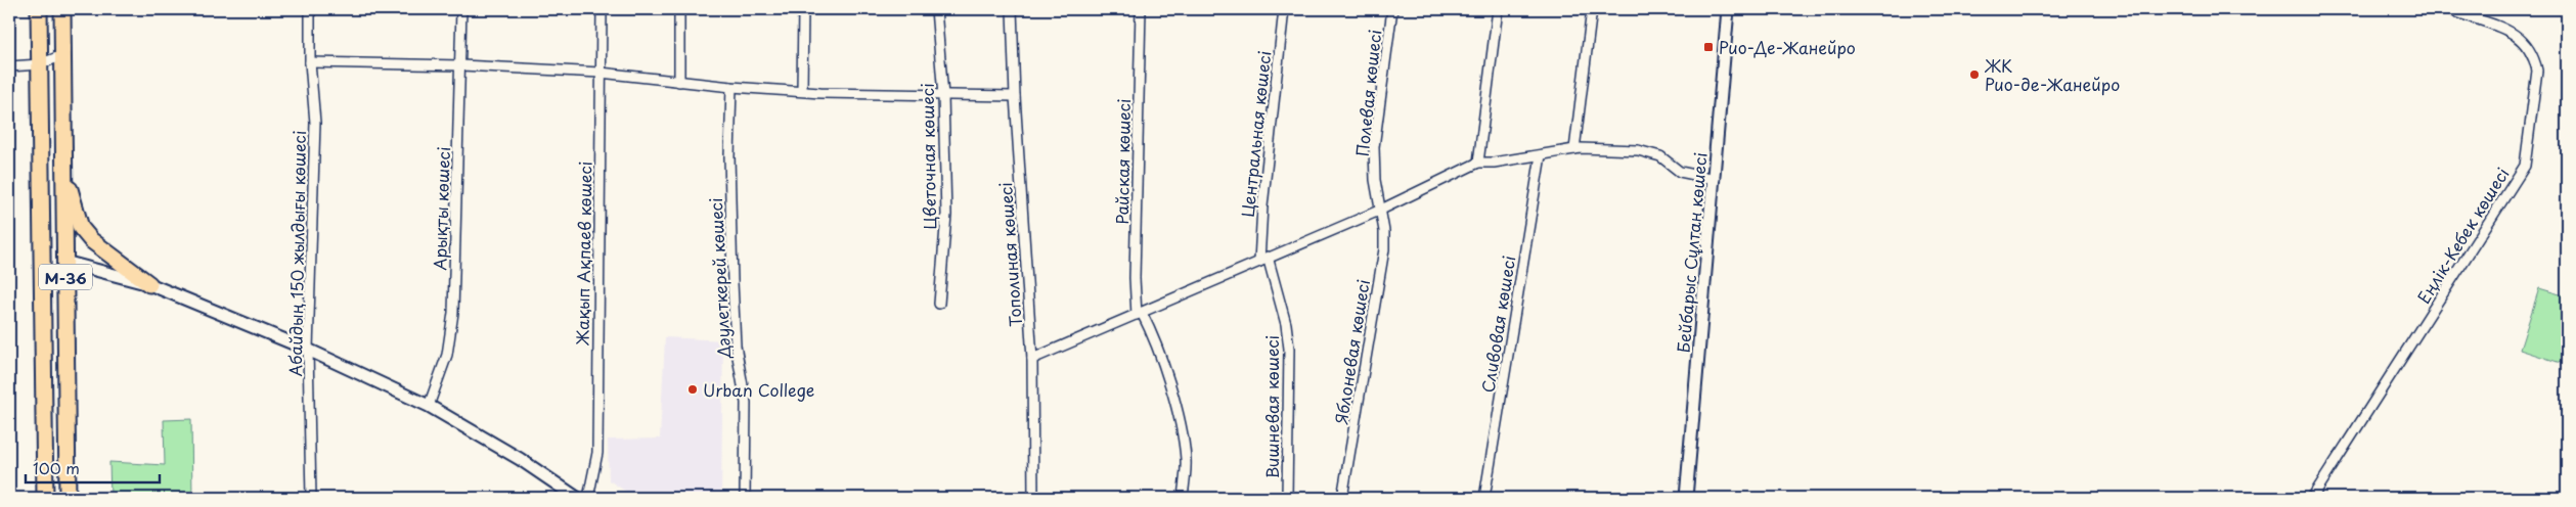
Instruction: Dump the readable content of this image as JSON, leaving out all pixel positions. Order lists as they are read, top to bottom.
{
  "streets": {
    "main road": ["M-36"],
    "street": [
      "Полевая көшесі",
      "Центральная көшесі",
      "Цветочная көшесі",
      "Райская көшесі",
      "Арықты көшесі",
      "Еңлік-Кебек көшесі",
      "Бейбарыс Сұлтан көшесі",
      "Абайдың 150 жылдығы көшесі",
      "Жақып Ақпаев көшесі",
      "Тополиная көшесі",
      "Дәулеткерей көшесі",
      "Сливовая көшесі",
      "Яблоневая көшесі",
      "Вишневая көшесі"
    ]
  },
  "crossings": [
    ["Полевая көшесі", "Яблоневая көшесі"],
    ["Центральная көшесі", "Вишневая көшесі"]
  ],
  "places": {
    "transit": ["Рио-Де-Жанейро"],
    "other": ["ЖК Рио-де-Жанейро", "Urban College"]
  },
  "scale_bar": "100 m"
}
